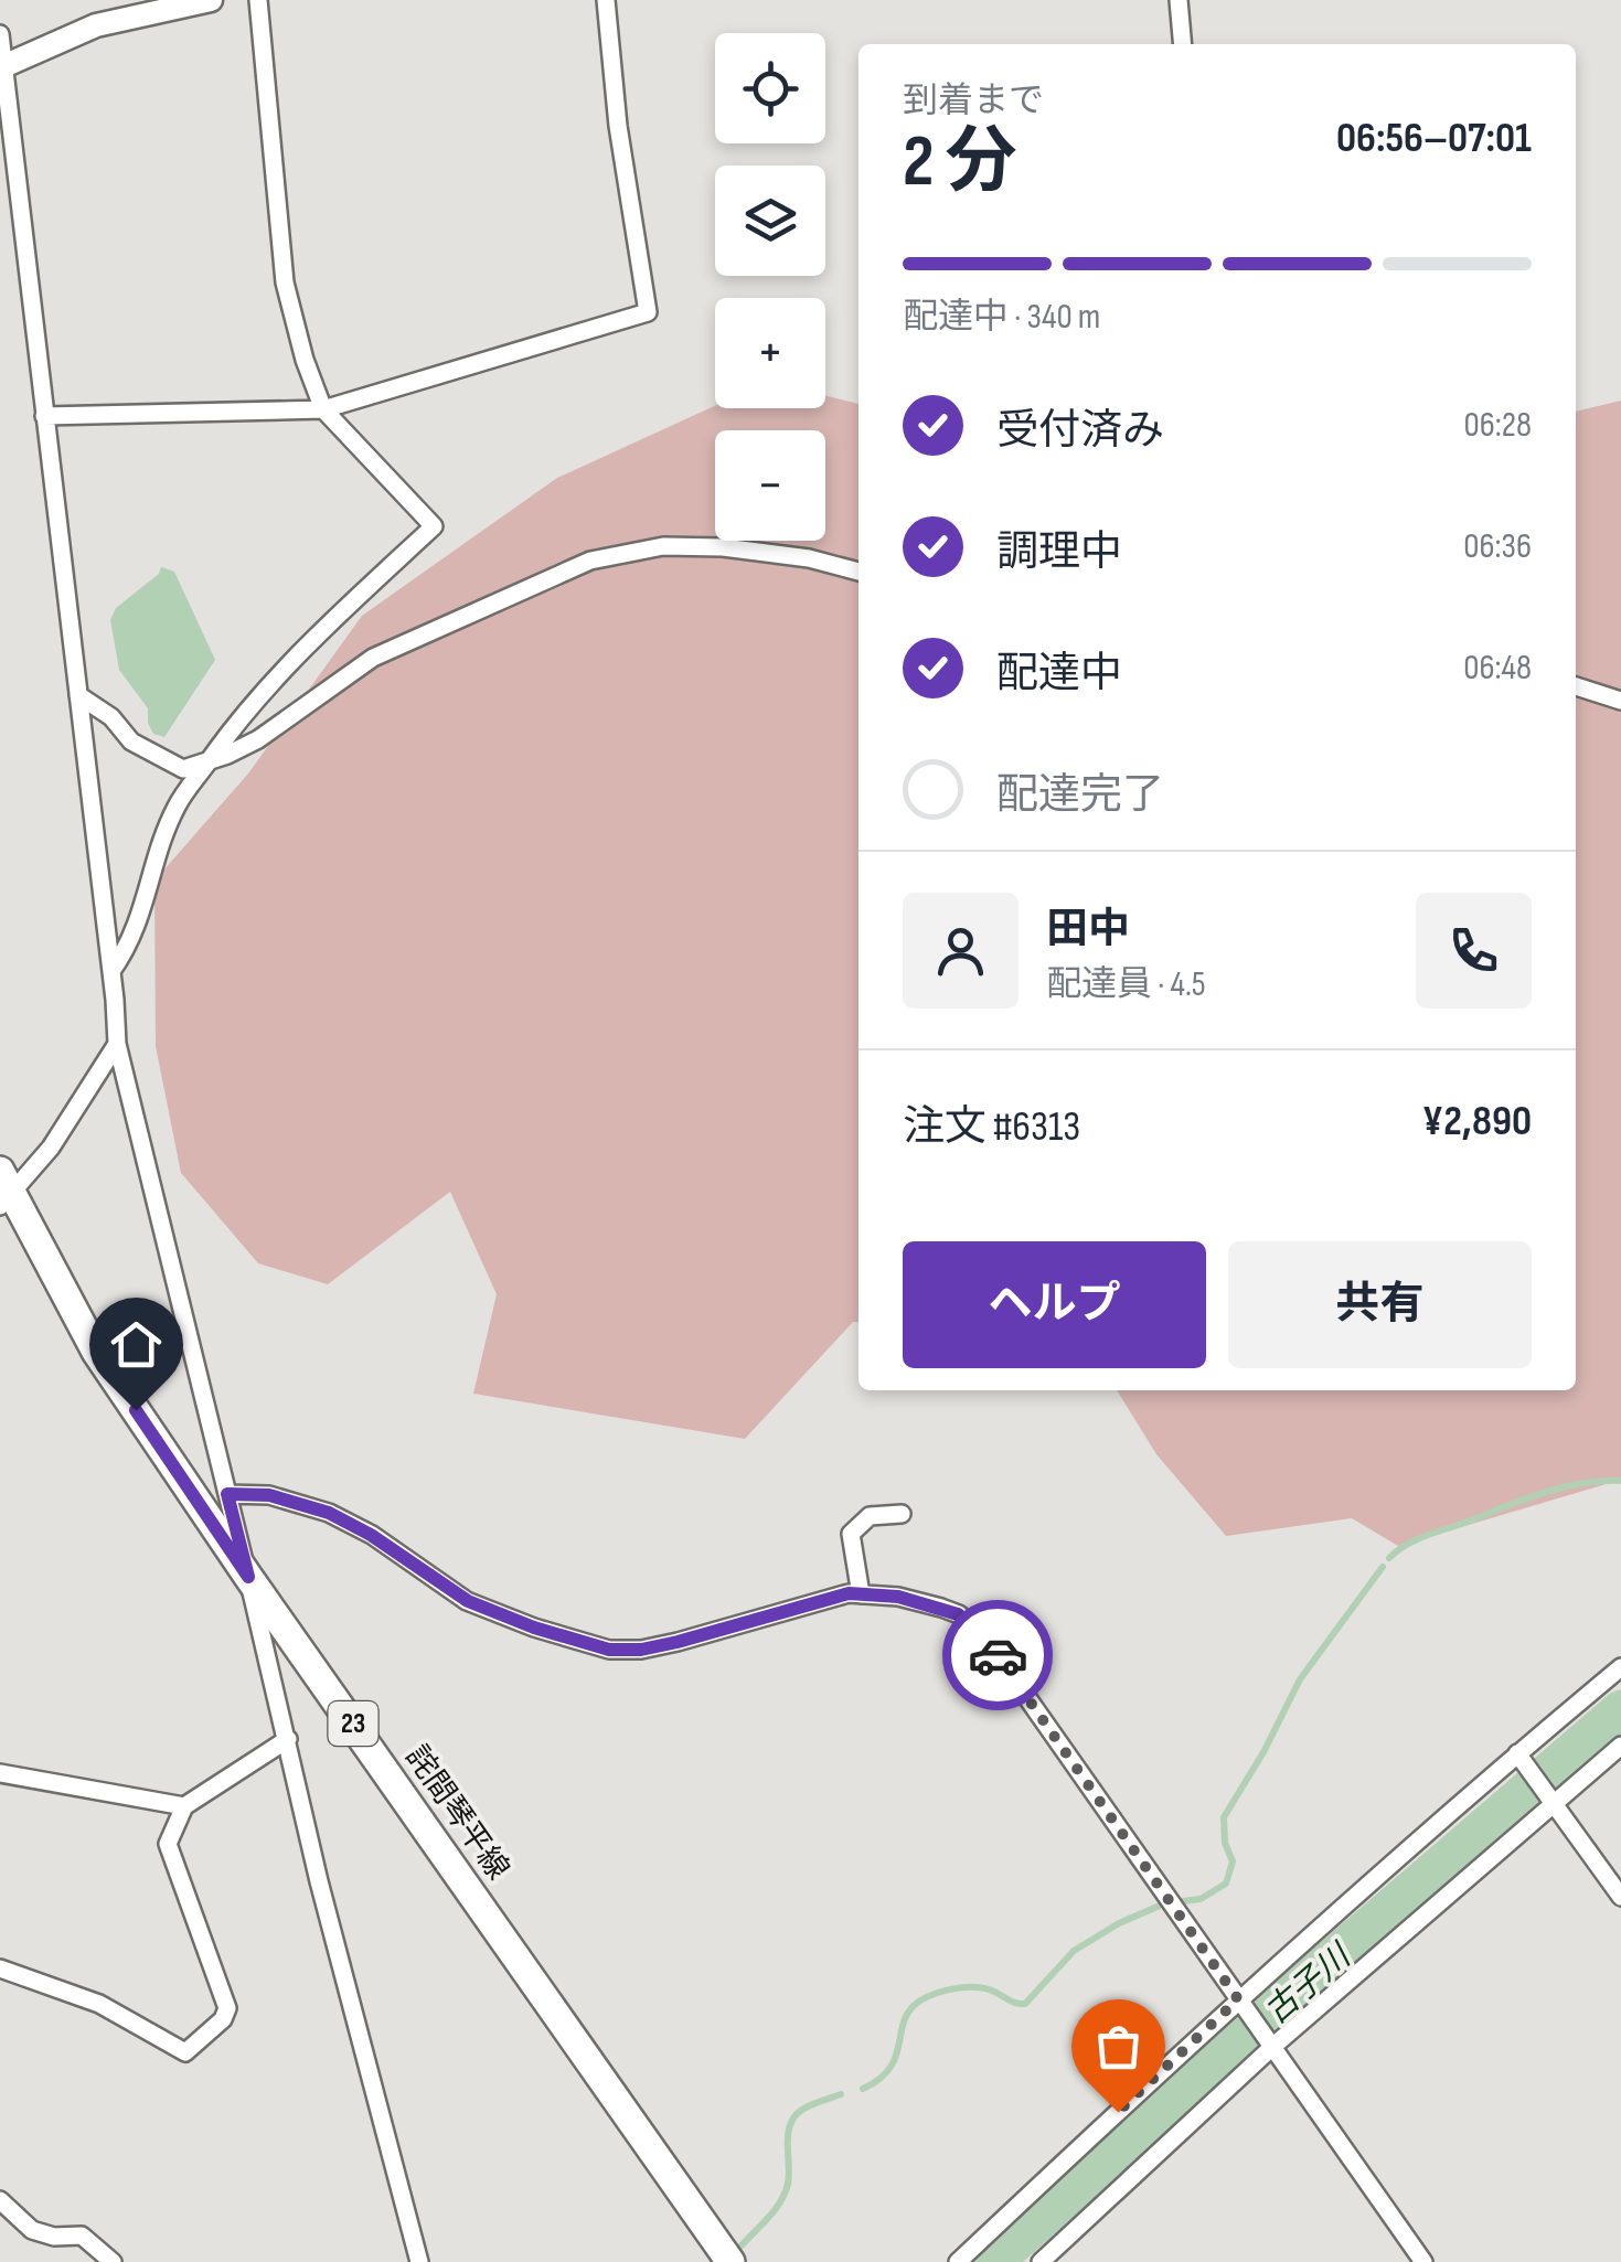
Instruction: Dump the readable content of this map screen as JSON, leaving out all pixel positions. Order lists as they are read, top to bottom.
{
  "streets": {
    "main road": ["23", "詫間琴平線"]
  },
  "water": ["古子川"],
  "page": {
    "map_buttons": ["+", "−"],
    "heading": ["2 分", "到着まで", "06:56–07:01"],
    "panel": [
      "田中",
      "配達員 · 4.5",
      "注文 #6313",
      "¥2,890"
    ],
    "bar": "配達中 · 340 m",
    "list": [
      ["受付済み", "06:28"],
      ["調理中", "06:36"],
      ["配達中", "06:48"],
      "配達完了"
    ],
    "buttons": ["ヘルプ", "共有"]
  }
}
